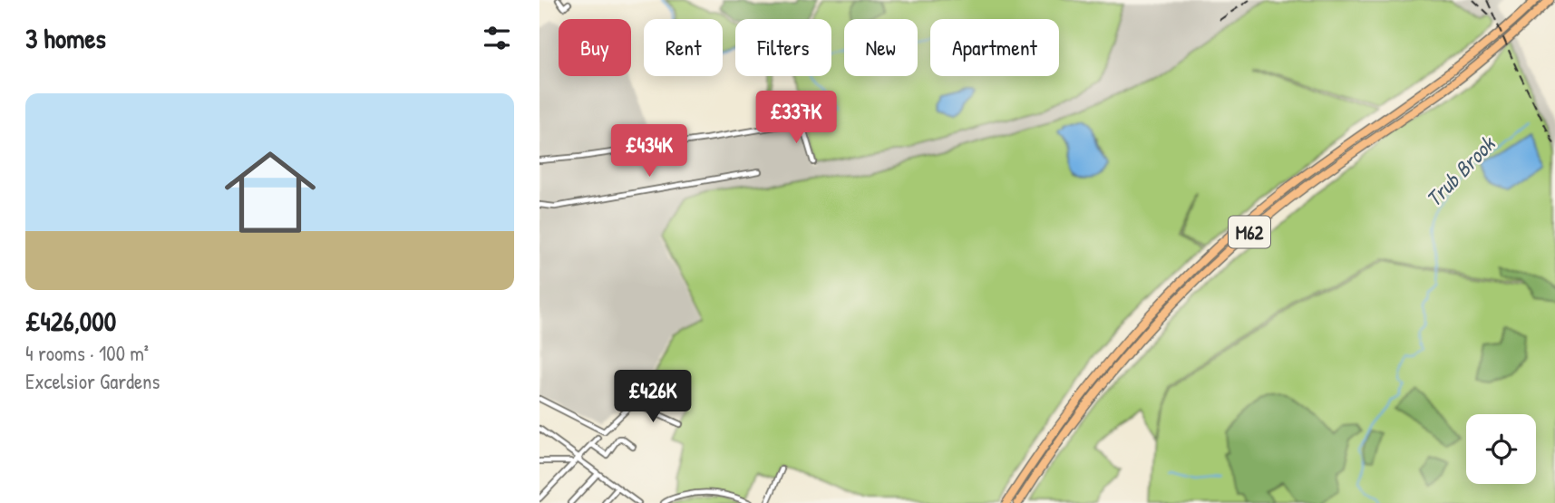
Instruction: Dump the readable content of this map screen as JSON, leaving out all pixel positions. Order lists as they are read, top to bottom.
{
  "streets": {
    "highway": ["M62"]
  },
  "water": ["Trub Brook"],
  "page": {
    "heading": "3 homes",
    "chip": [
      "Buy",
      "Rent",
      "Filters",
      "New",
      "Apartment"
    ],
    "list": [
      {
        "name": "£426,000",
        "note": "4 rooms · 100 m² · Excelsior Gardens"
      }
    ],
    "price": ["£337K", "£434K", "£426K"]
  }
}
